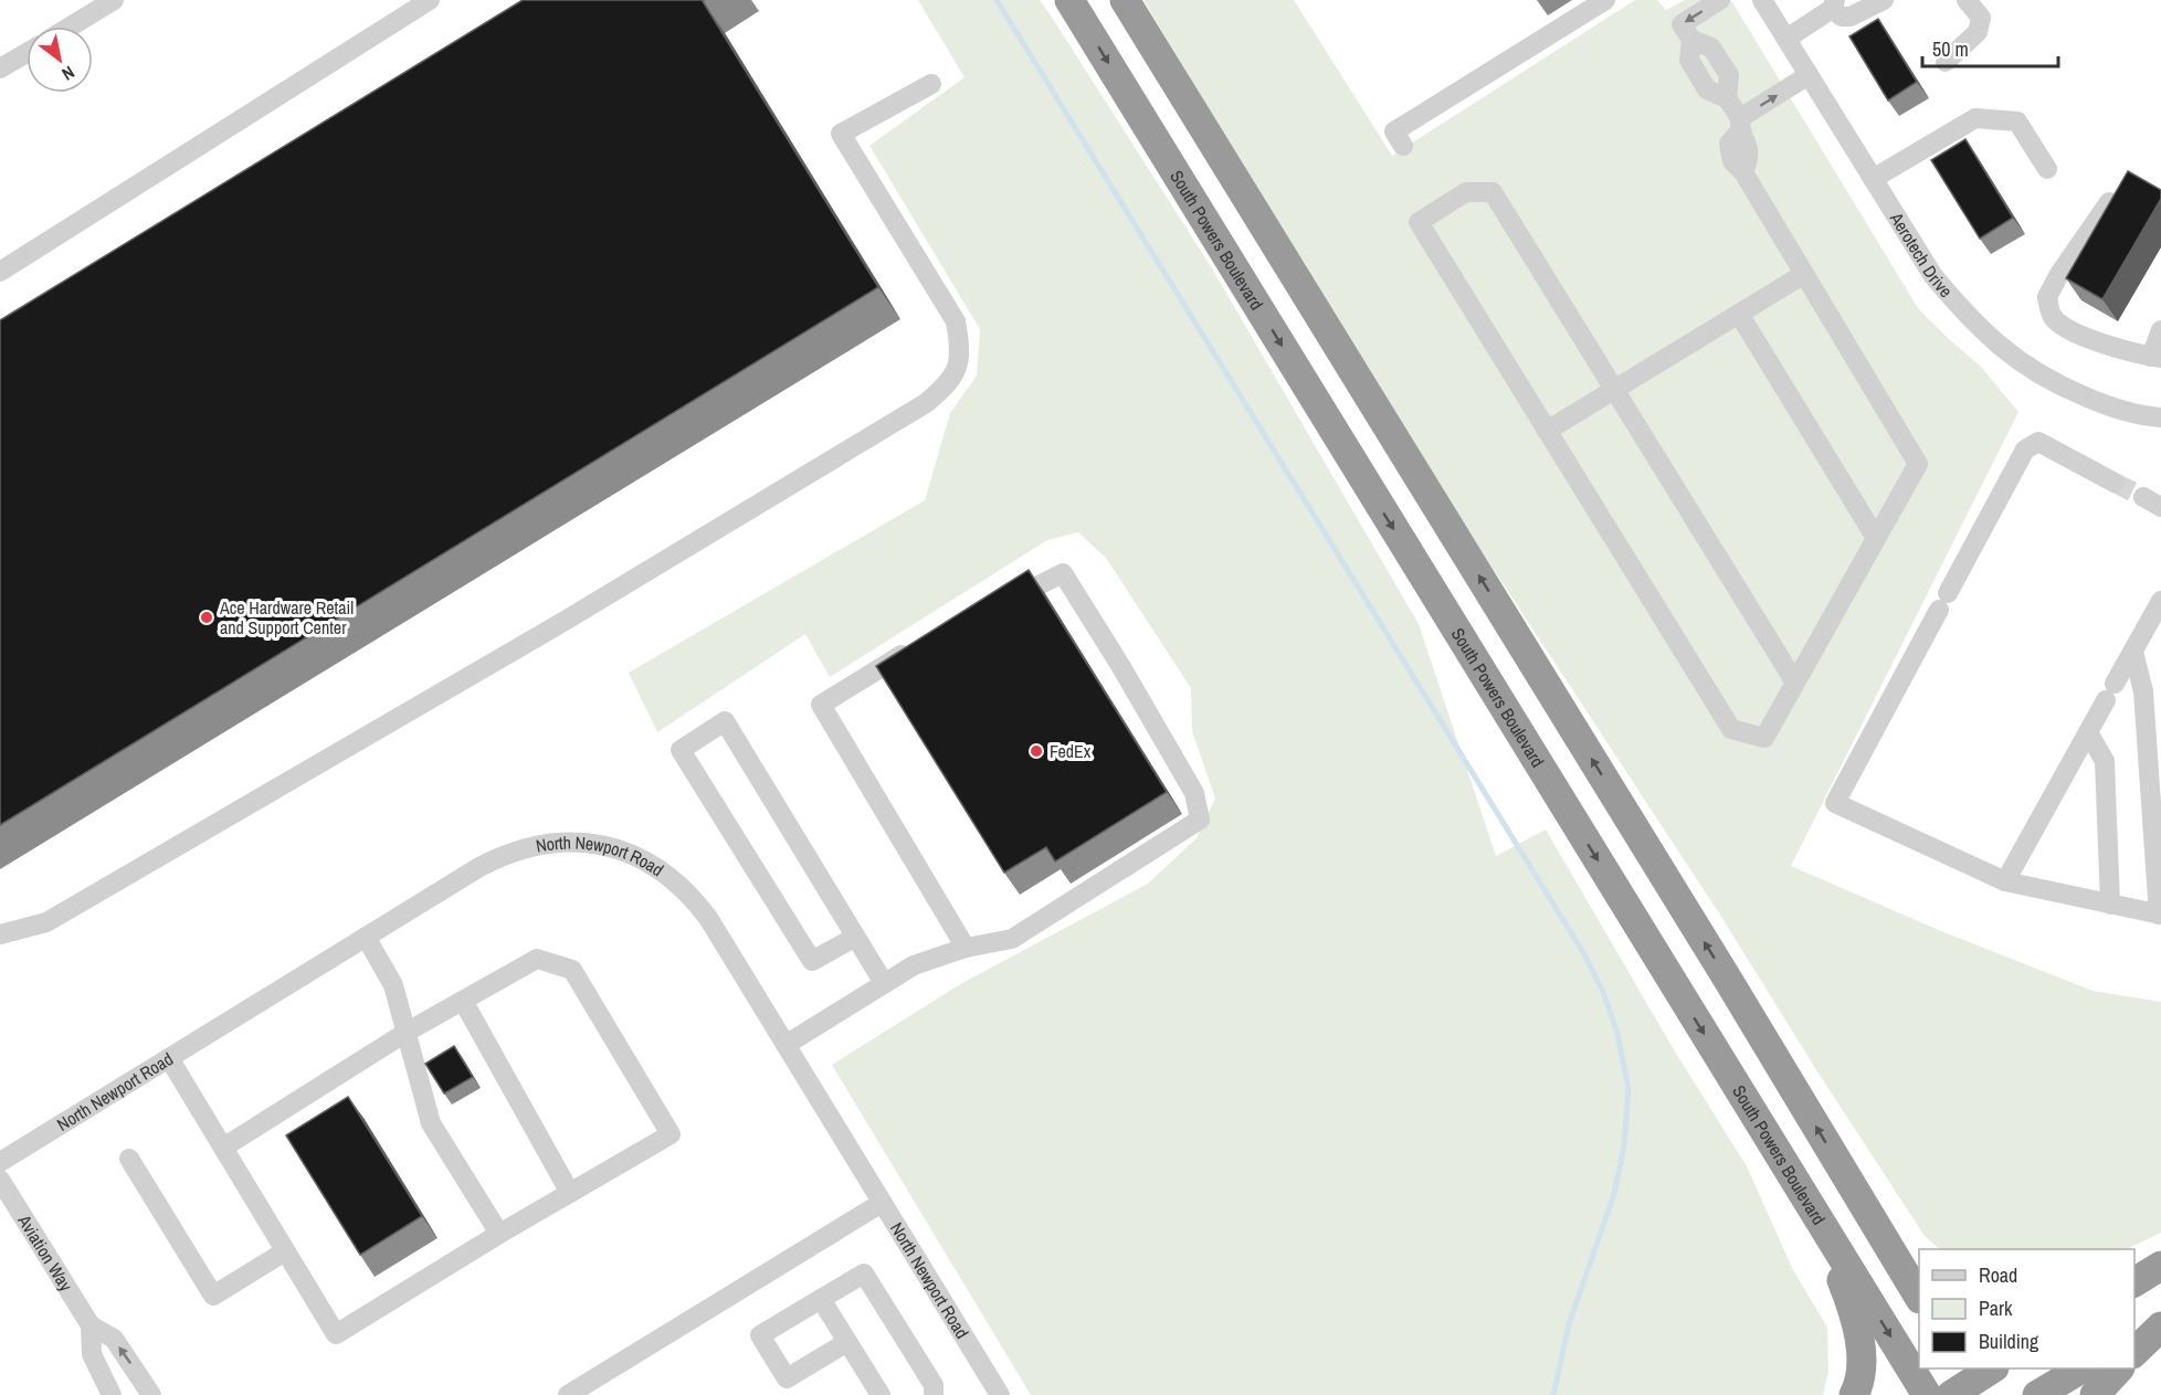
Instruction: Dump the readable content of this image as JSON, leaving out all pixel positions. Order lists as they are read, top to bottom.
{
  "streets": {
    "highway": ["South Powers Boulevard"],
    "street": ["Aerotech Drive", "North Newport Road", "Aviation Way"]
  },
  "places": ["Ace Hardware Retail and Support Center", "FedEx"],
  "legend": ["Road", "Park", "Building"],
  "scale_bar": "50 m",
  "north": "bottom right"
}
